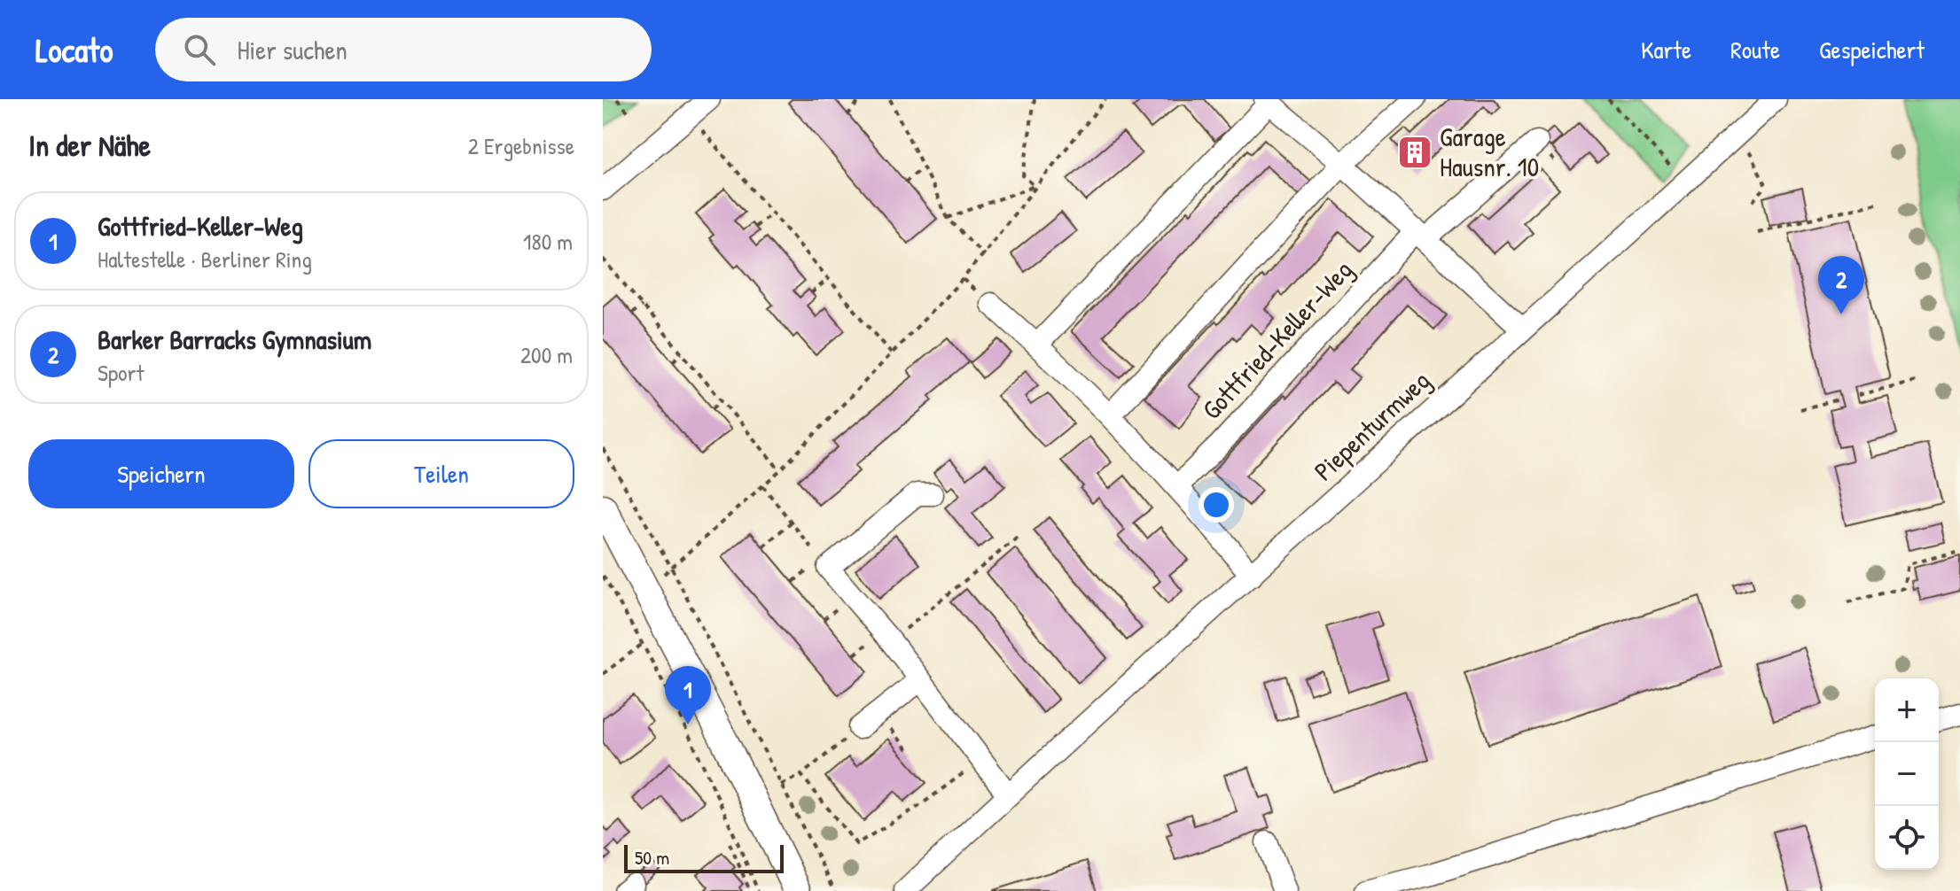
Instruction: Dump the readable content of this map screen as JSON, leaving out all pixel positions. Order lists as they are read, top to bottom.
{
  "streets": {
    "street": ["Gottfried-Keller-Weg", "Piepenturmweg"]
  },
  "places": {
    "building": ["Garage Hausnr. 10"]
  },
  "scale_bar": "50 m",
  "page": {
    "header": "Locato",
    "search": "Hier suchen",
    "nav": ["Karte", "Route", "Gespeichert"],
    "heading": ["In der Nähe", "2 Ergebnisse"],
    "list": [
      {
        "mark": "1",
        "name": "Gottfried-Keller-Weg",
        "note": "Haltestelle · Berliner Ring",
        "value": "180 m"
      },
      {
        "mark": "2",
        "name": "Barker Barracks Gymnasium",
        "note": "Sport",
        "value": "200 m"
      }
    ],
    "pins": ["2", "1"],
    "buttons": ["Speichern", "Teilen"],
    "map_buttons": ["+", "−"],
    "scale": "50 m"
  }
}
